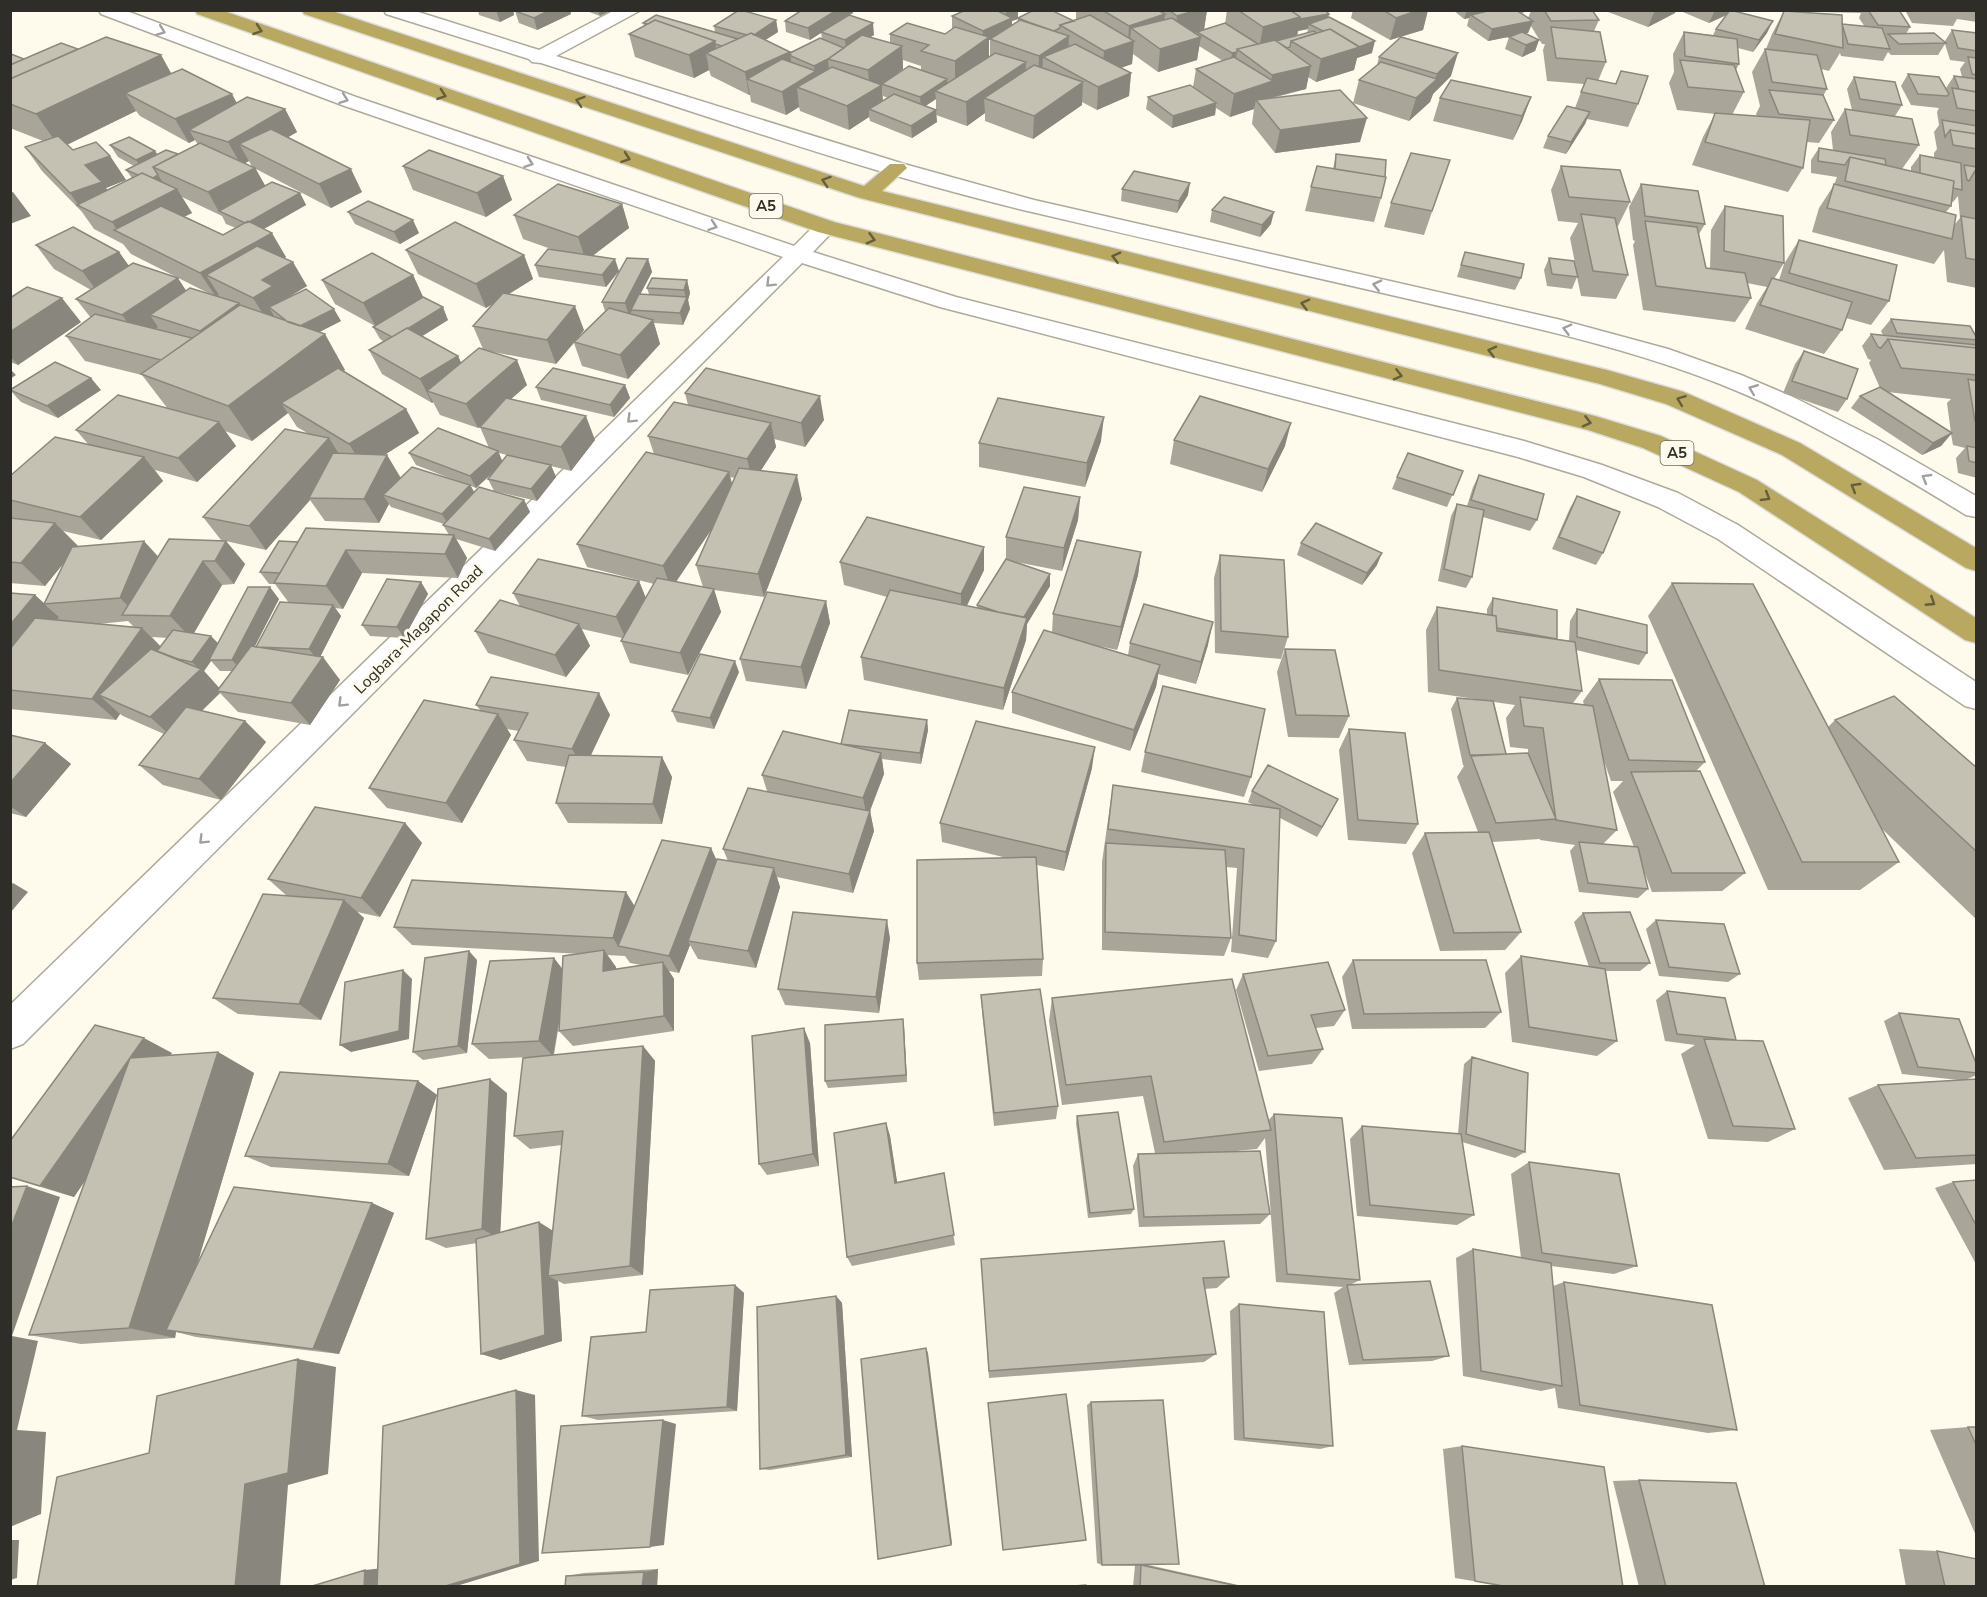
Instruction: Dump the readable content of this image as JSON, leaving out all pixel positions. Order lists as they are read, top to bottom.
{
  "streets": {
    "highway": ["A5"],
    "street": ["Logbara-Magapon Road"]
  },
  "crossings": [
    ["A5", "Logbara-Magapon Road"]
  ],
  "one_way": ["Logbara-Magapon Road"]
}
